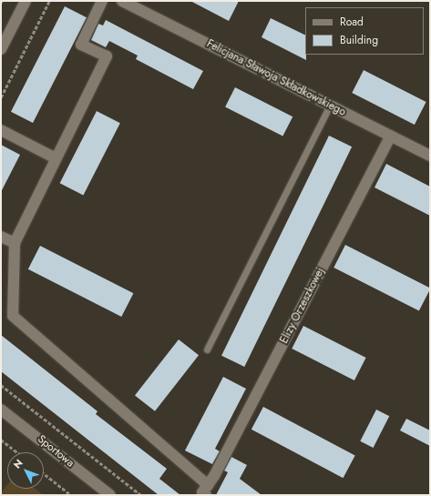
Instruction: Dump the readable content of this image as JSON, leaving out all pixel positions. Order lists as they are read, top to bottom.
{
  "streets": {
    "street": ["Felicjana Sławoja Składkowskiego", "Elizy Orzeszkowej", "Sportowa"]
  },
  "crossings": [
    ["Felicjana Sławoja Składkowskiego", "Elizy Orzeszkowej"]
  ],
  "legend": ["Road", "Building"],
  "north": "top left"
}
